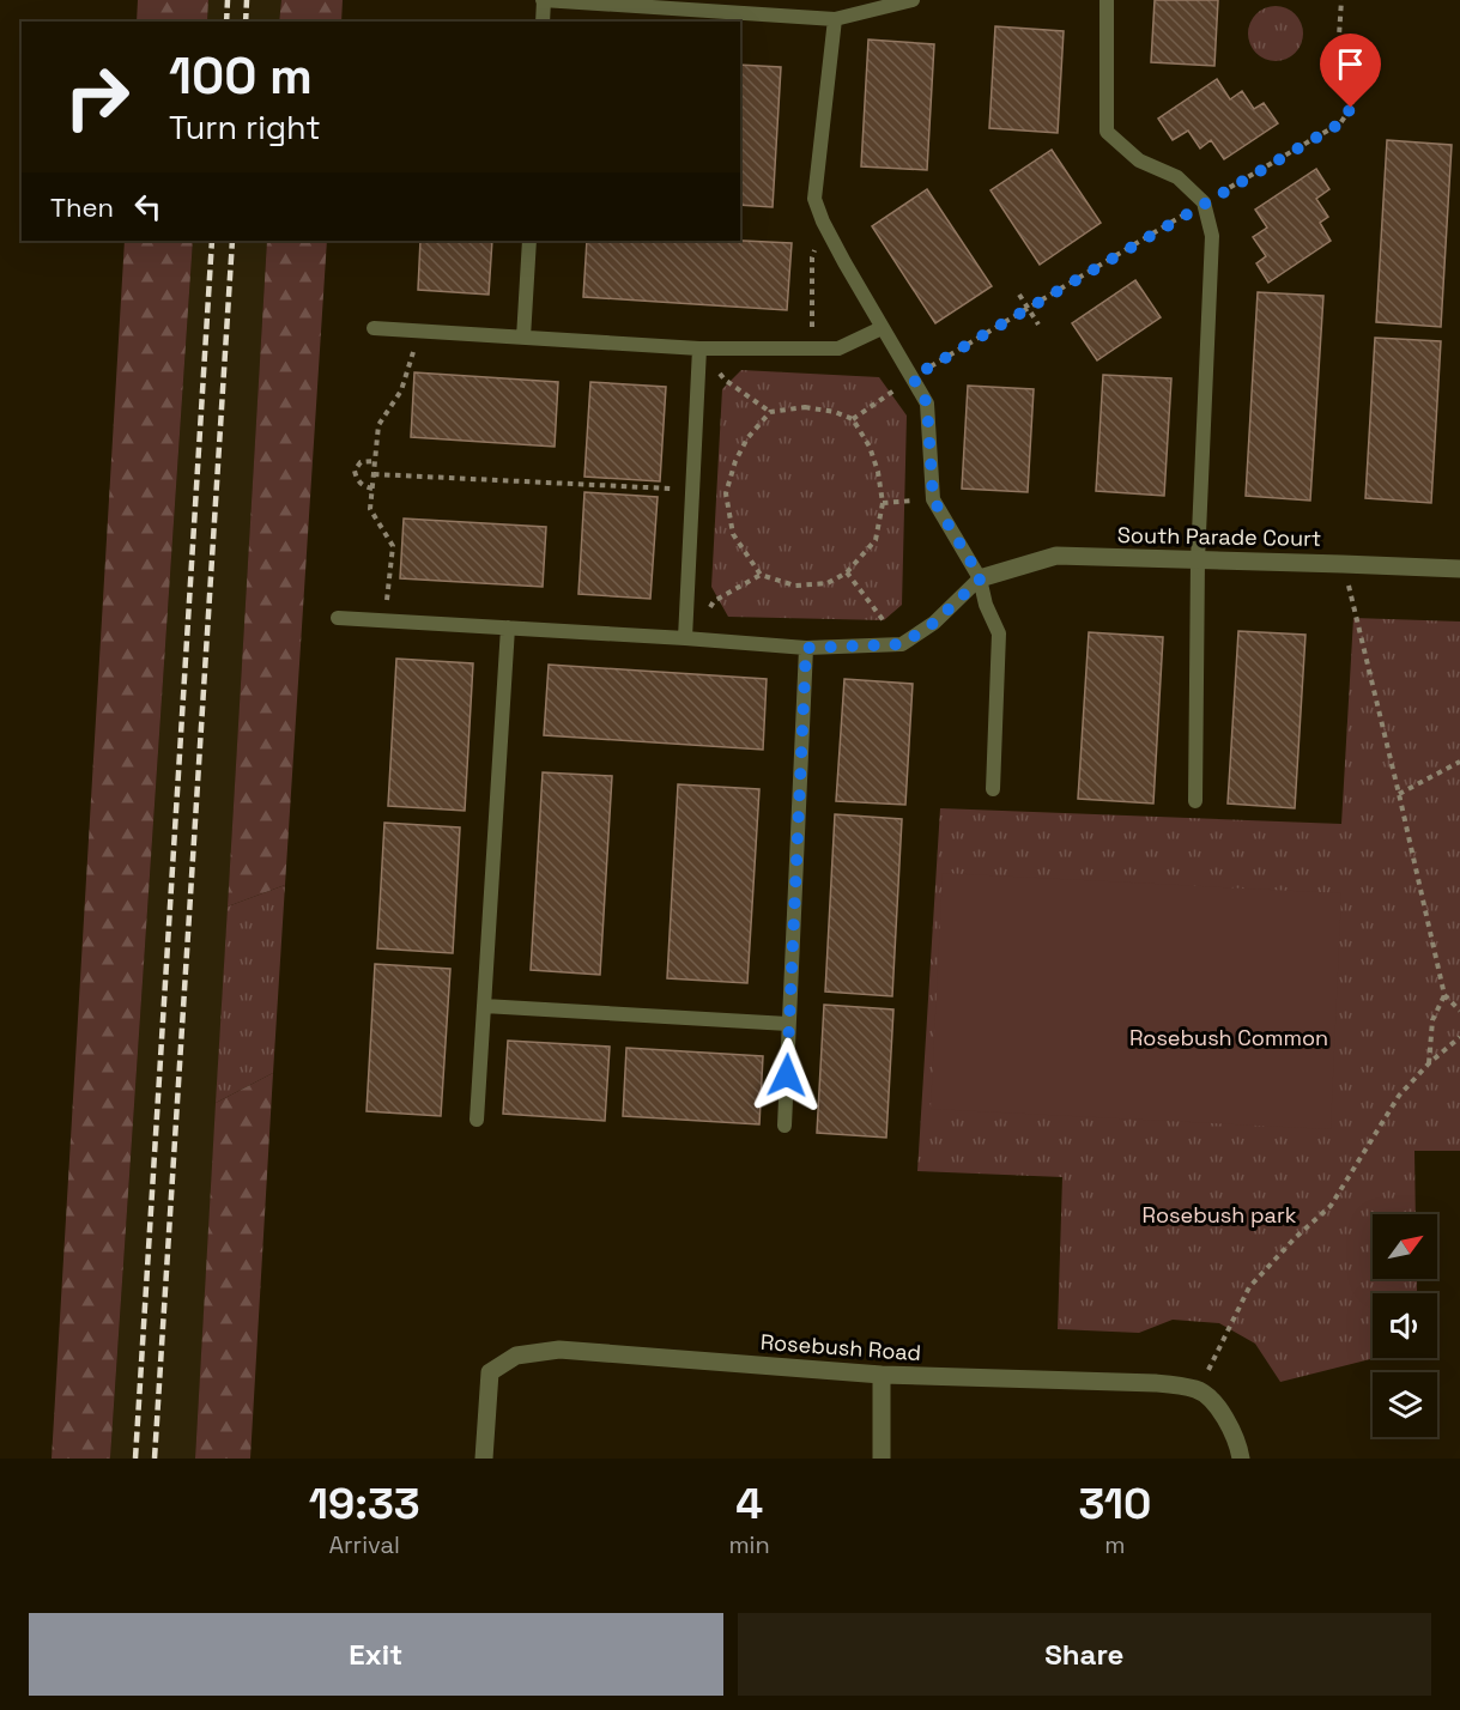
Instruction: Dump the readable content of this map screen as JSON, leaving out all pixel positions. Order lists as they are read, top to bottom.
{
  "streets": {
    "street": ["South Parade Court", "Rosebush Road"]
  },
  "parks": ["Rosebush Common", "Rosebush park"],
  "north": "top right",
  "page": {
    "turn": ["100 m", "Turn right"],
    "then": "Then",
    "eta": [
      "19:33",
      "Arrival",
      "4",
      "min",
      "310",
      "m"
    ],
    "buttons": ["Exit", "Share"]
  }
}
